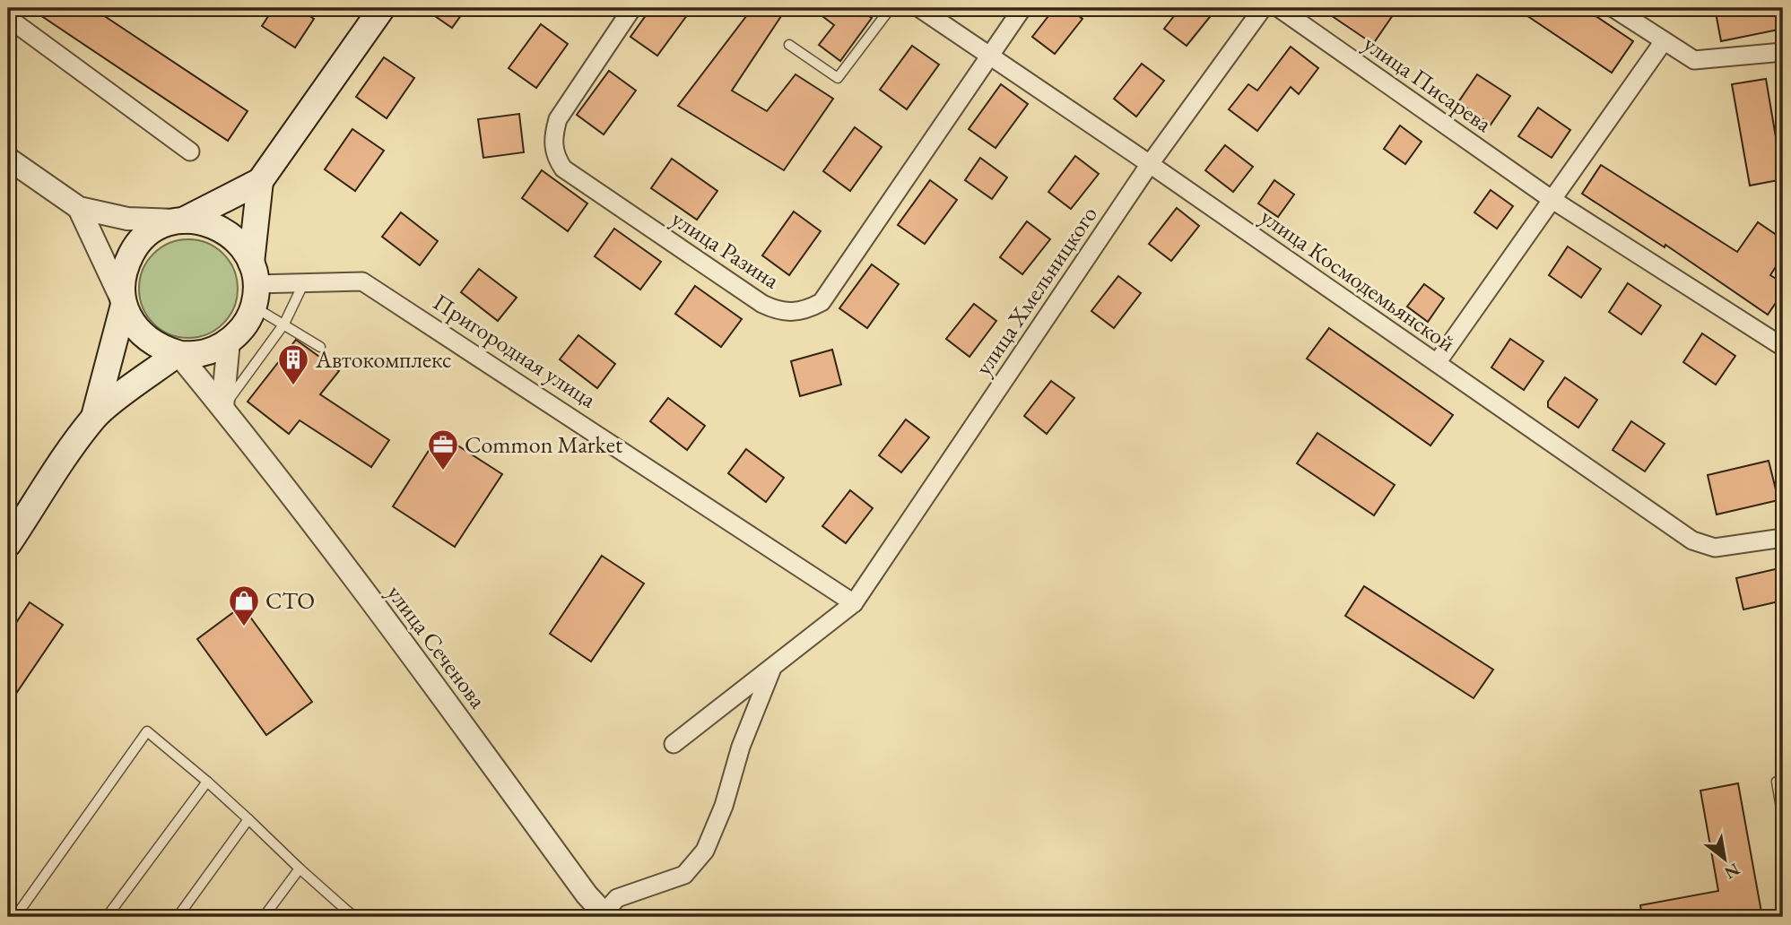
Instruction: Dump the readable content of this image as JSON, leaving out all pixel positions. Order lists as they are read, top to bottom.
{
  "streets": {
    "street": [
      "улица Писарева",
      "улица Разина",
      "улица Космодемьянской",
      "улица Хмельницкого",
      "Пригородная улица",
      "улица Сеченова"
    ]
  },
  "crossings": [
    ["улица Разина", "улица Космодемьянской"],
    ["улица Космодемьянской", "улица Хмельницкого"],
    ["улица Хмельницкого", "Пригородная улица"],
    ["Пригородная улица", "улица Сеченова"]
  ],
  "places": {
    "building": ["Автокомплекс"],
    "office": ["Common Market"],
    "shop": ["СТО"]
  },
  "north": "bottom right"
}
